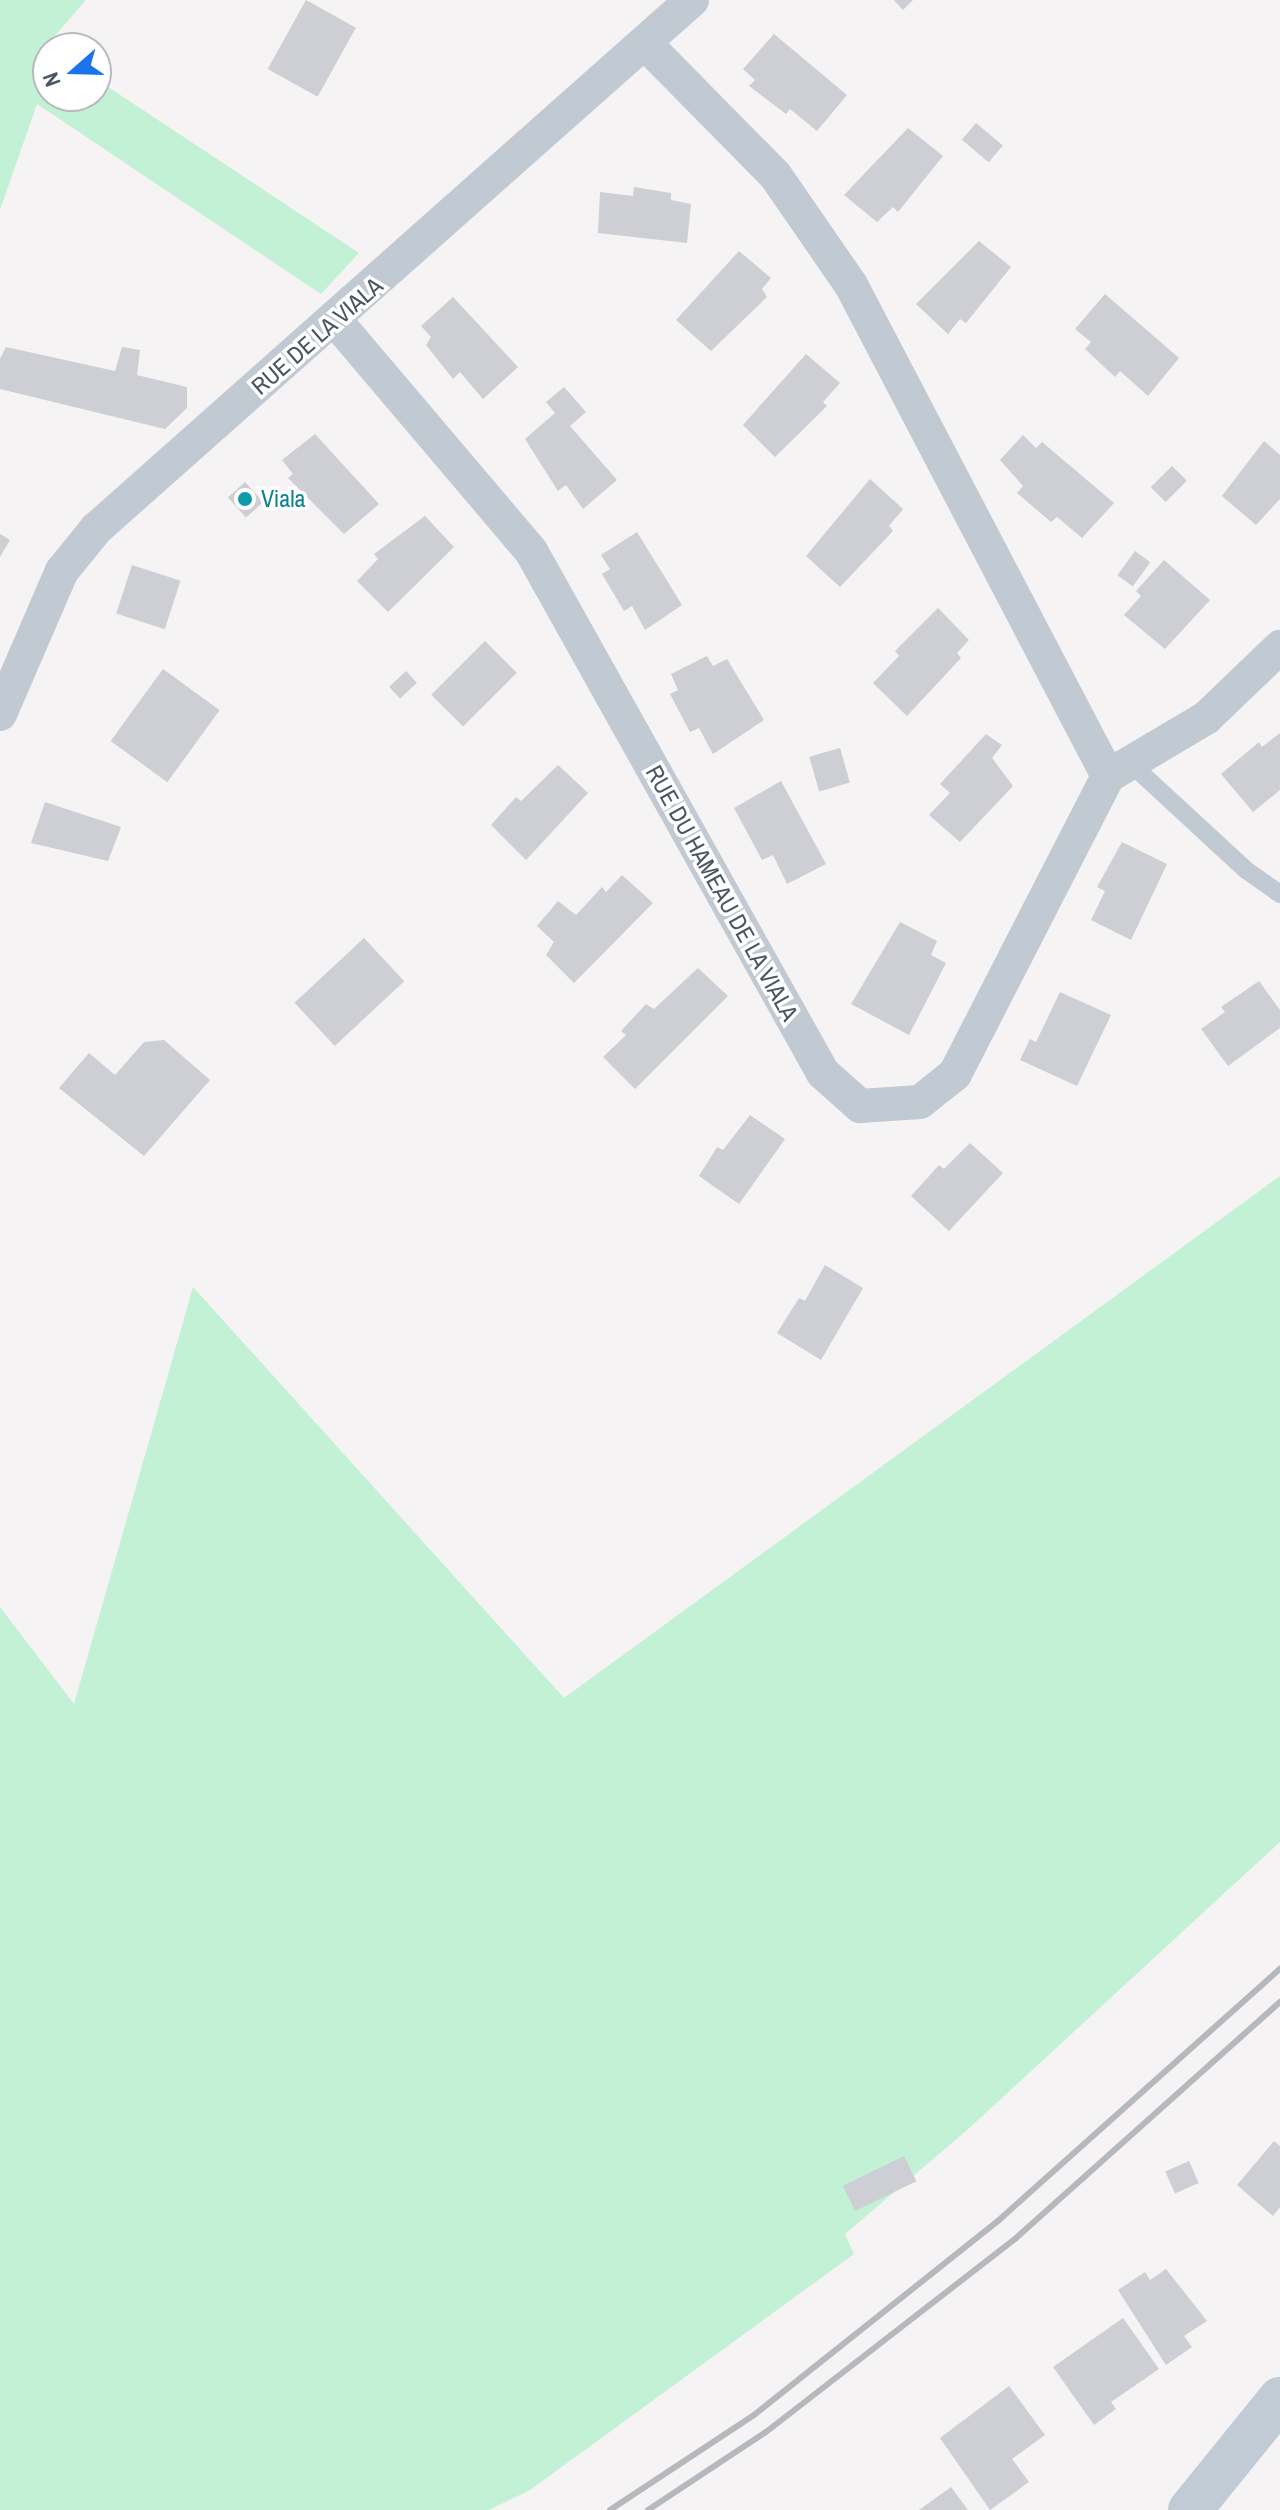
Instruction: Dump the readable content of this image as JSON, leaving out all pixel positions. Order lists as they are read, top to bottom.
{
  "streets": {
    "street": ["RUE DE LA VIALA", "RUE DU HAMEAU DE LA VIALA"]
  },
  "crossings": [
    ["RUE DE LA VIALA", "RUE DU HAMEAU DE LA VIALA"]
  ],
  "places": ["Viala"],
  "north": "left"
}
